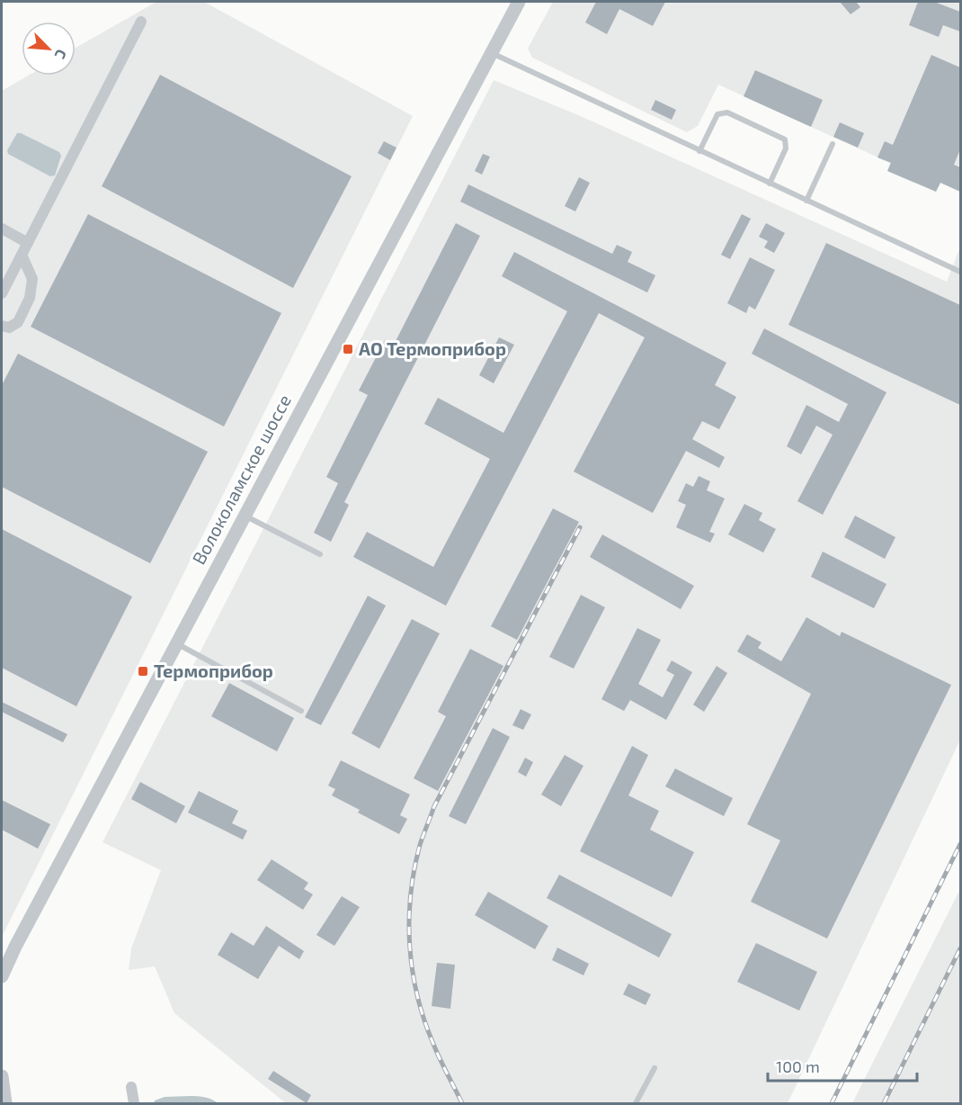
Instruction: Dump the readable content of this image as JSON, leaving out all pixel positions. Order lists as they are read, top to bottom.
{
  "streets": {
    "street": ["Волоколамское шоссе"]
  },
  "places": {
    "transit": ["АО Термоприбор", "Термоприбор"]
  },
  "scale_bar": "100 m",
  "north": "bottom right"
}
